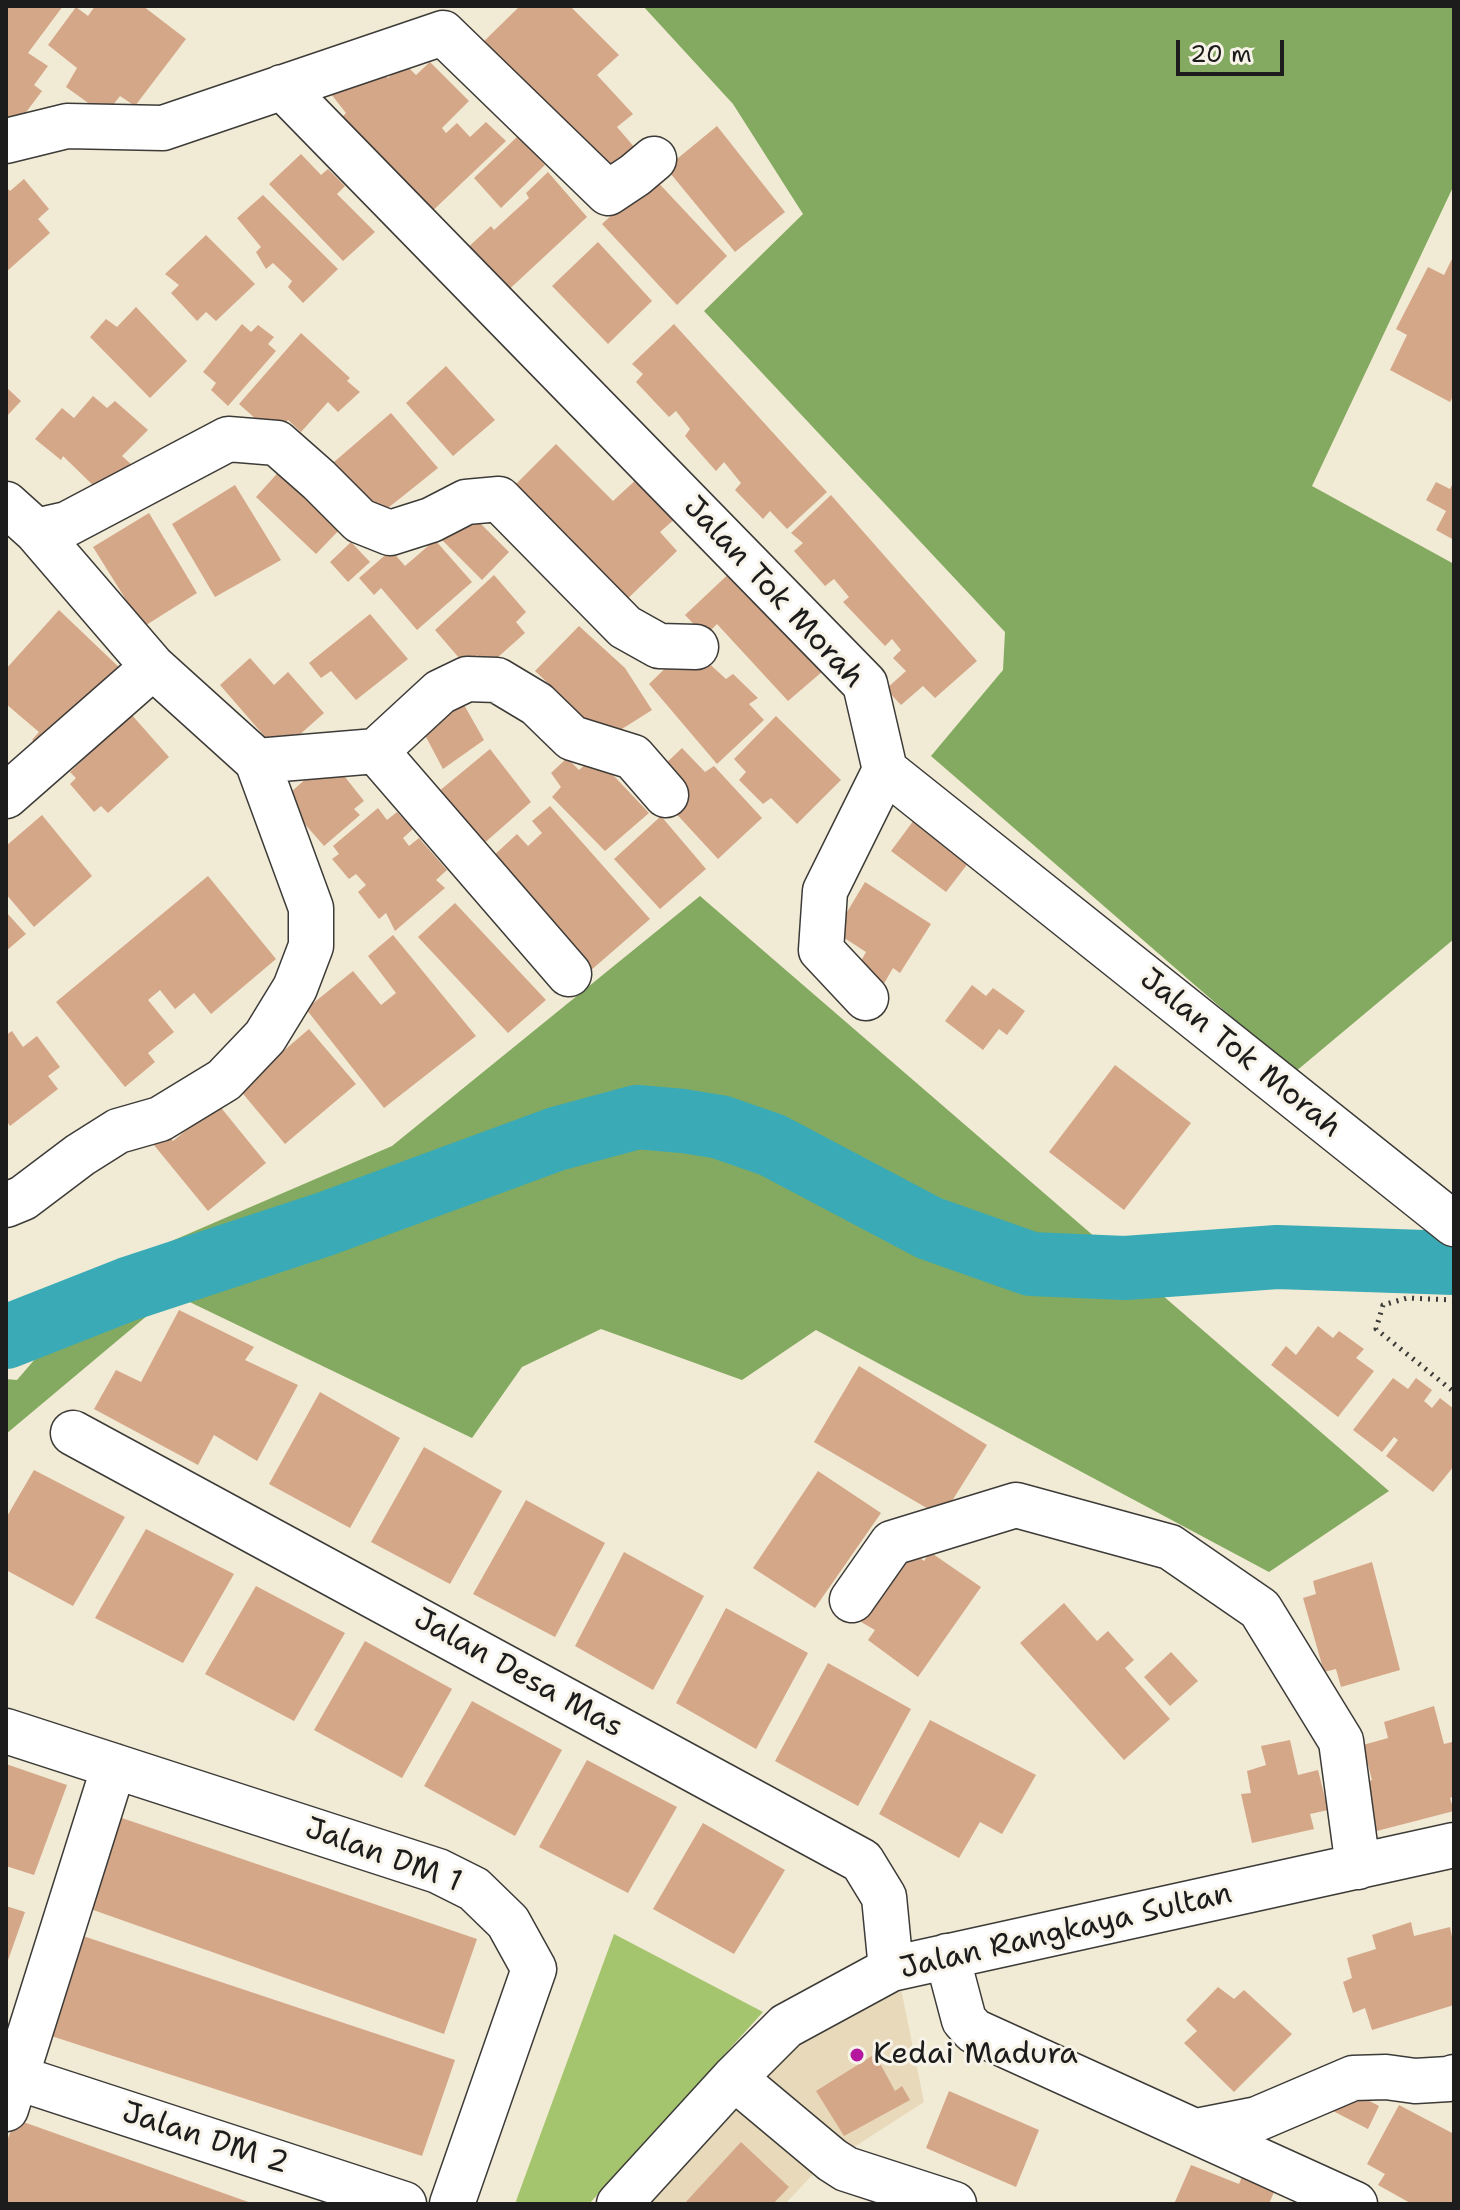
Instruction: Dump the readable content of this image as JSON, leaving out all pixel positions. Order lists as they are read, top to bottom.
{
  "streets": {
    "street": [
      "Jalan Tok Morah",
      "Jalan Desa Mas",
      "Jalan DM 1",
      "Jalan Rangkaya Sultan",
      "Jalan DM 2"
    ]
  },
  "crossings": [
    ["Jalan Desa Mas", "Jalan Rangkaya Sultan"]
  ],
  "places": ["Kedai Madura"],
  "scale_bar": "20 m"
}
